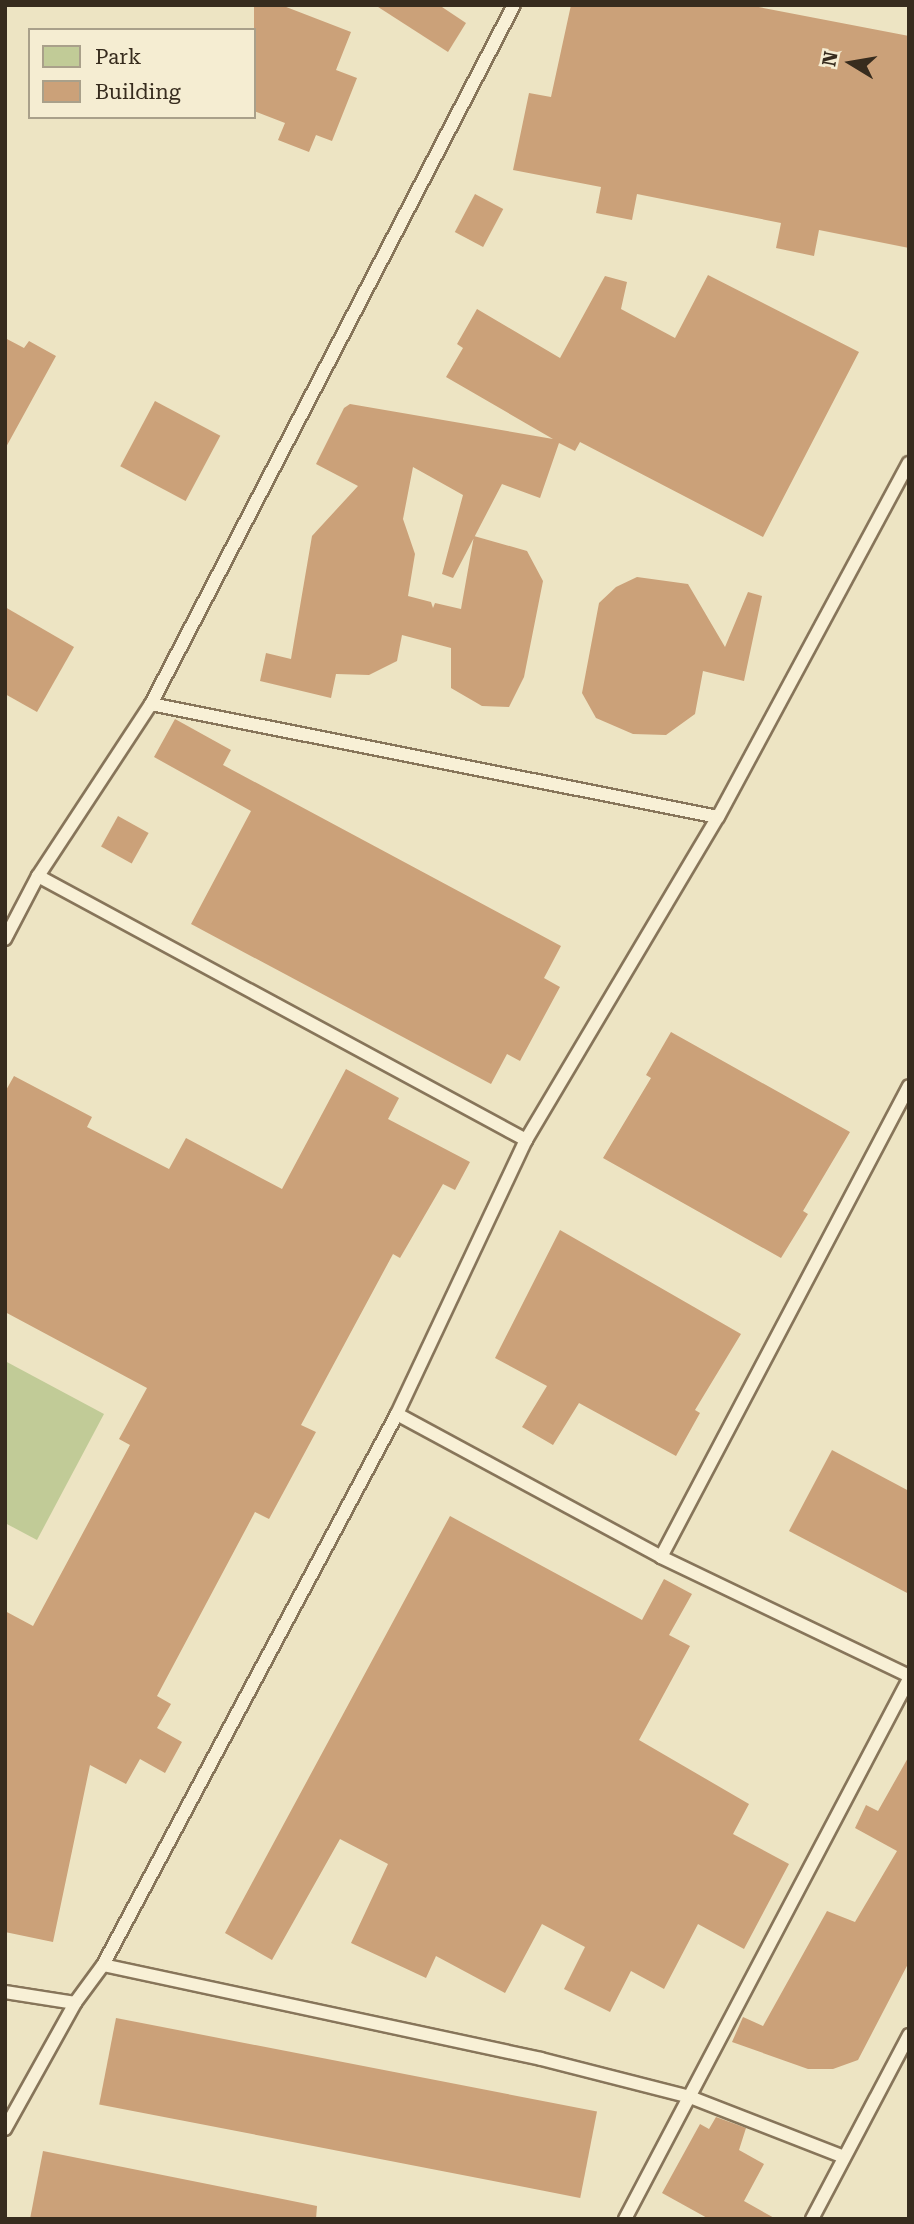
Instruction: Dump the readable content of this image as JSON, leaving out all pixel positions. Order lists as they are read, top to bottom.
{
  "legend": ["Park", "Building"],
  "north": "left"
}
